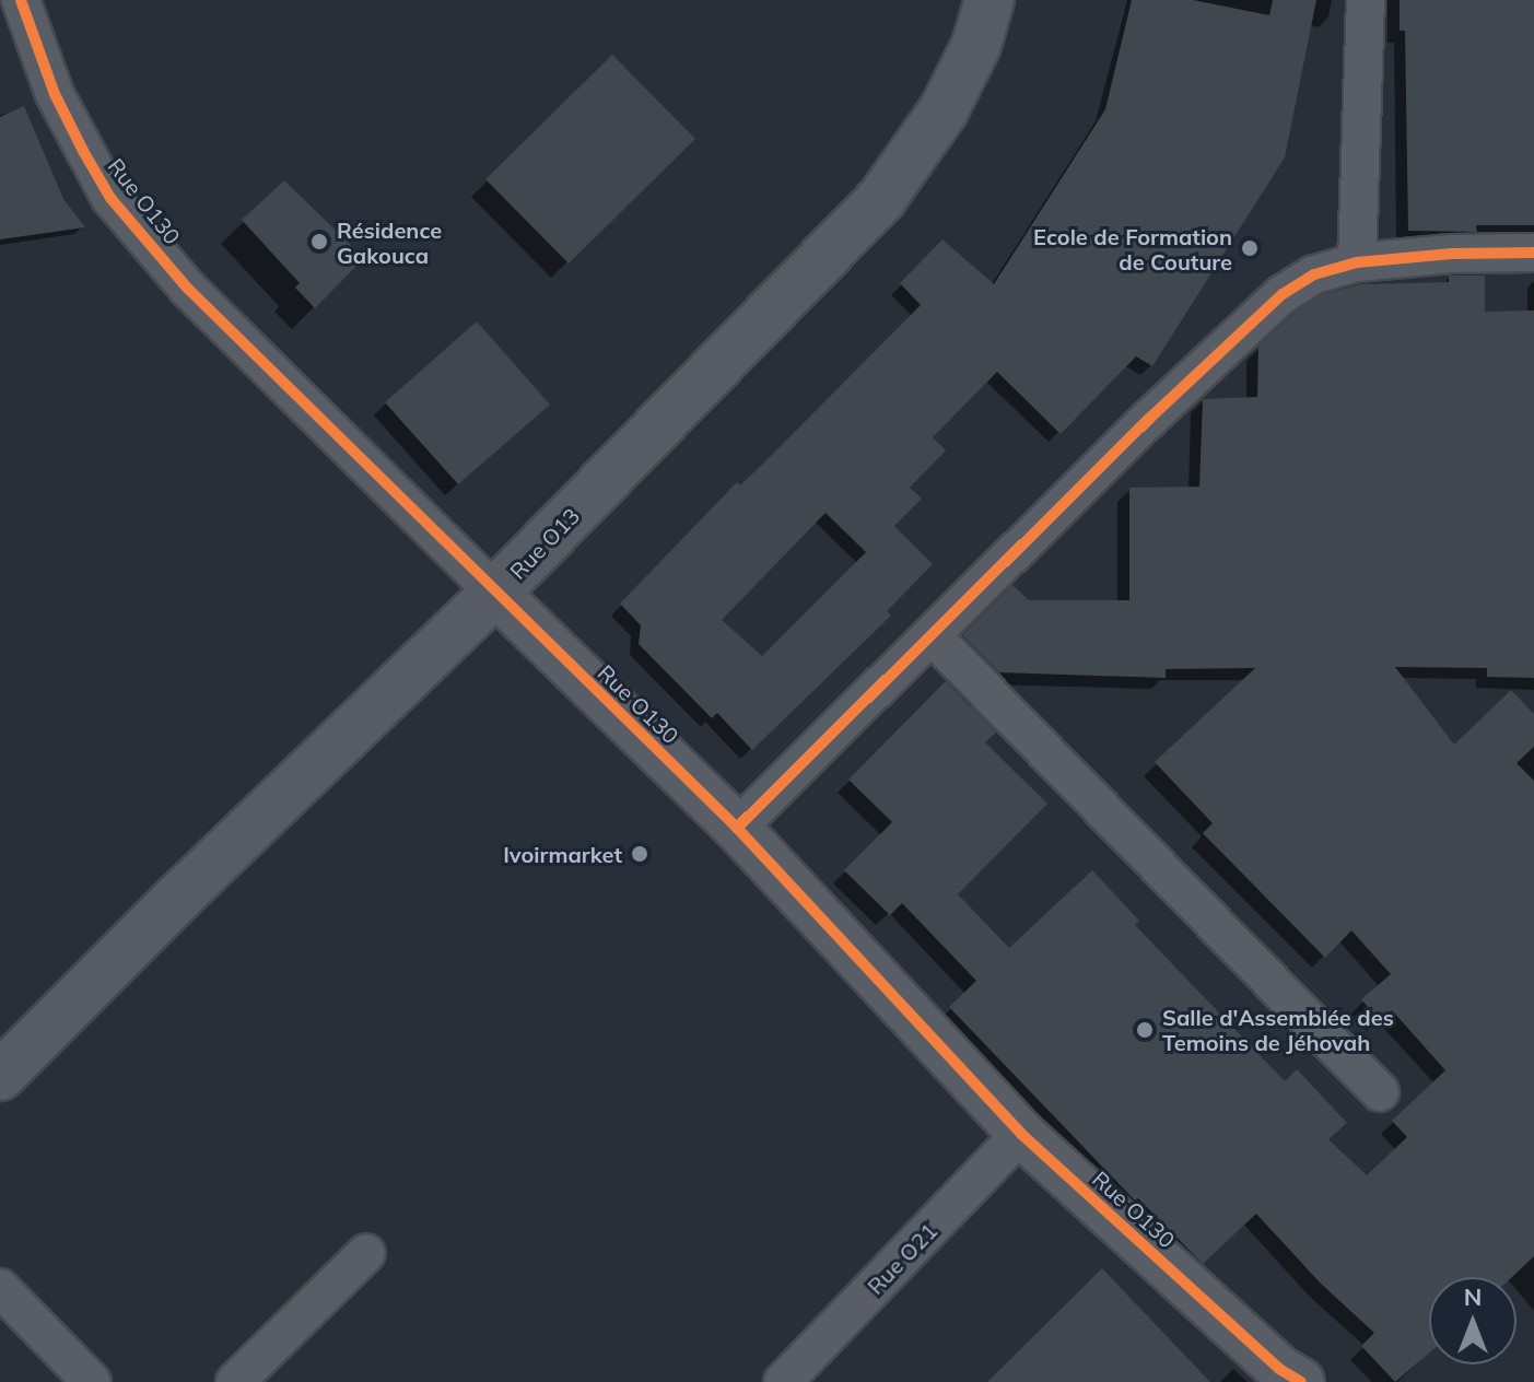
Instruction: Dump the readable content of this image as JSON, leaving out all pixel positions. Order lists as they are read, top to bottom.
{
  "streets": {
    "main road": ["Rue O13"],
    "street": ["Rue O130", "Rue O21"]
  },
  "crossings": [
    ["Rue O130", "Rue O13"],
    ["Rue O130", "Rue O21"]
  ],
  "places": [
    "Résidence Gakouca",
    "Ecole de Formation de Couture",
    "Ivoirmarket",
    "Salle d'Assemblée des Temoins de Jéhovah"
  ],
  "north": "top"
}
